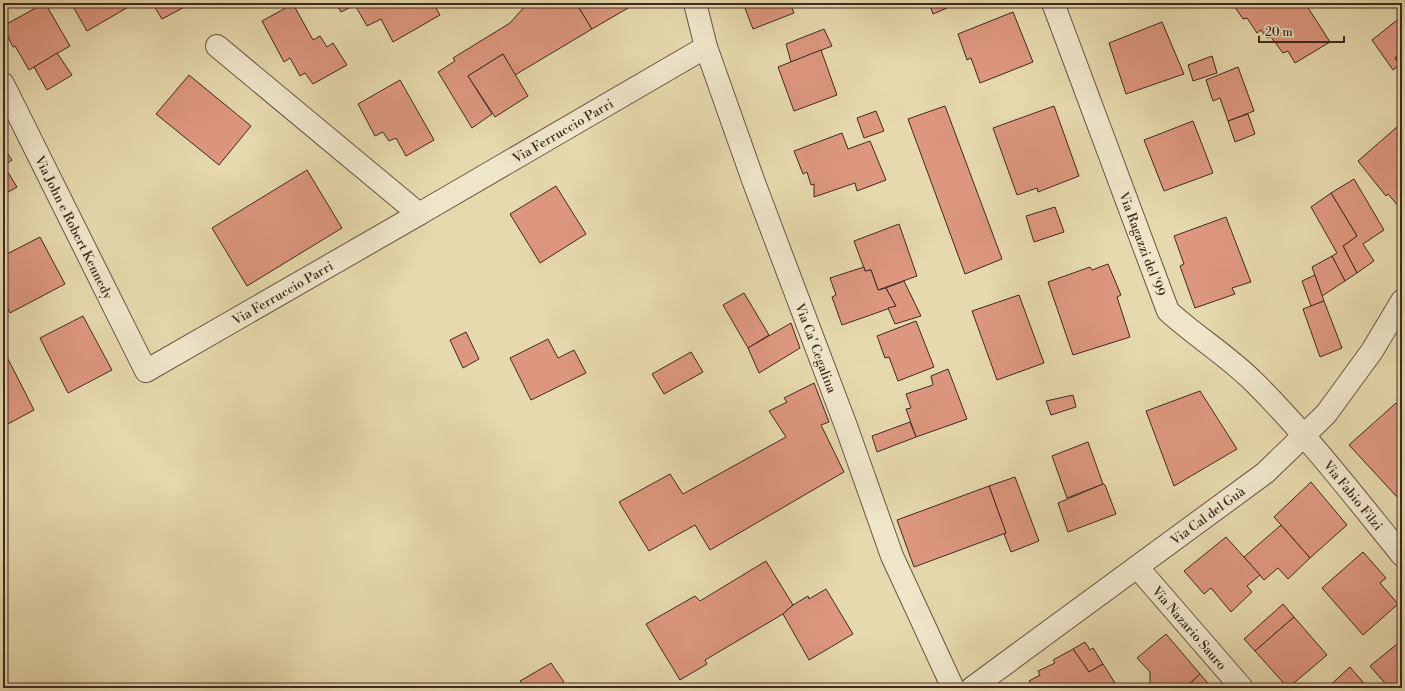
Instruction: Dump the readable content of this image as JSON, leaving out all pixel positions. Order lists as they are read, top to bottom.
{
  "streets": {
    "street": [
      "Via Ferruccio Parri",
      "Via John e Robert Kennedy",
      "Via Ragazzi del '99",
      "Via Ca' Cegalina",
      "Via Fabio Filzi",
      "Via Cal del Guà",
      "Via Nazario Sauro"
    ]
  },
  "crossings": [
    ["Via Ferruccio Parri", "Via John e Robert Kennedy"],
    ["Via Ferruccio Parri", "Via Ca' Cegalina"],
    ["Via Ragazzi del '99", "Via Fabio Filzi"],
    ["Via Ragazzi del '99", "Via Cal del Guà"],
    ["Via Fabio Filzi", "Via Cal del Guà"],
    ["Via Cal del Guà", "Via Nazario Sauro"]
  ],
  "scale_bar": "20 m"
}
